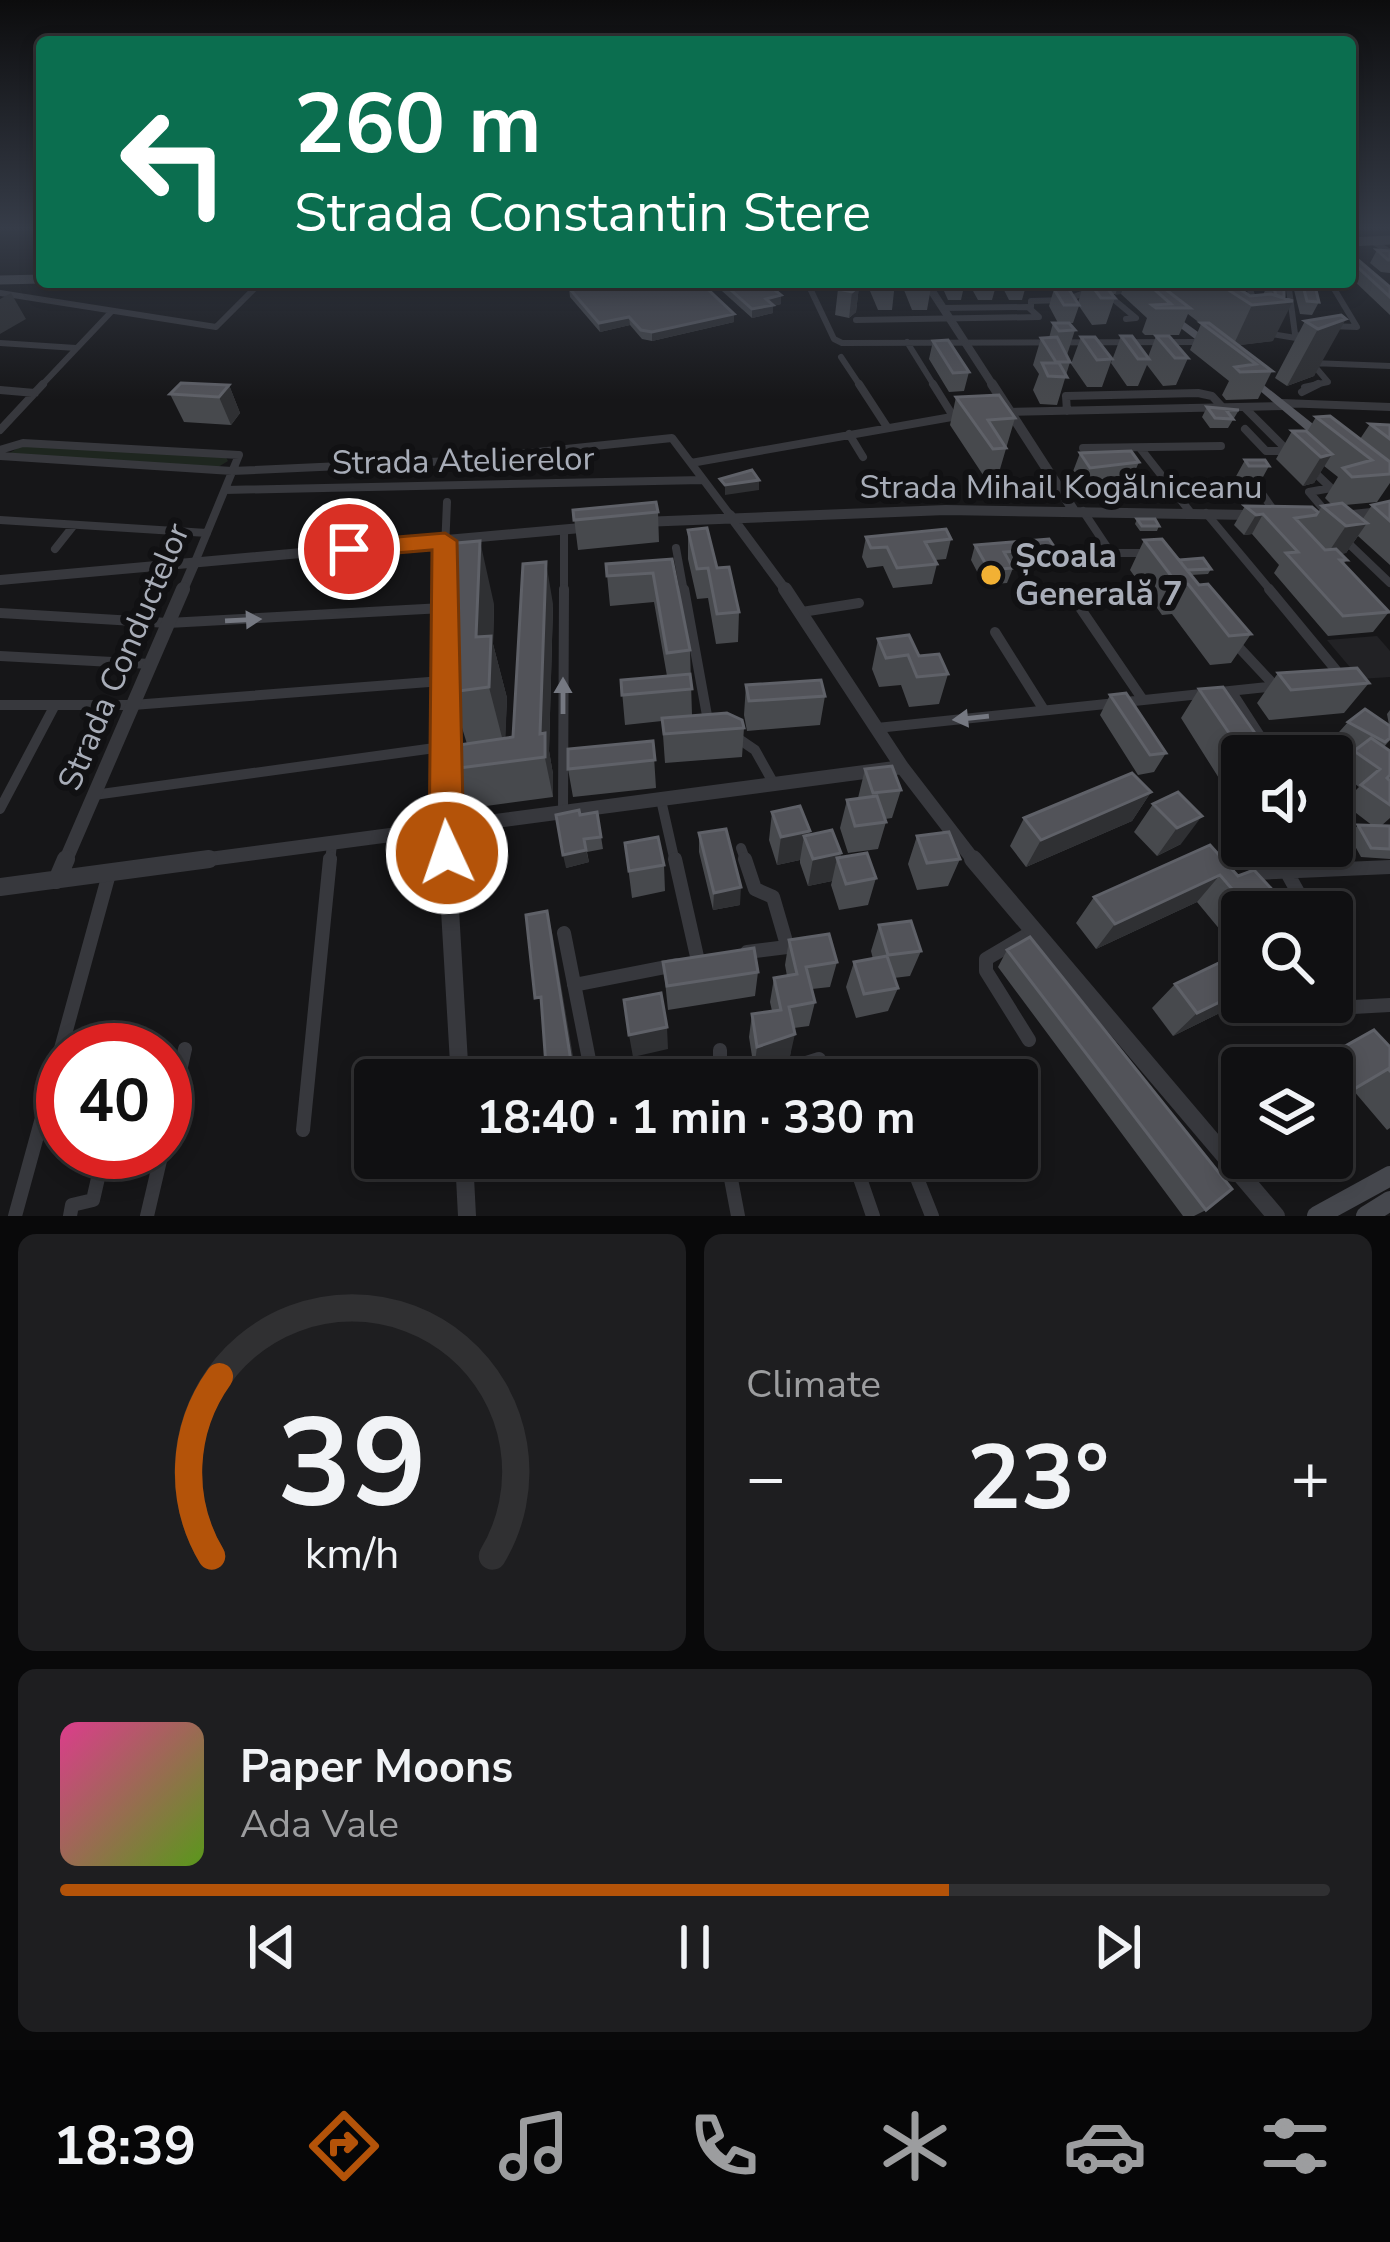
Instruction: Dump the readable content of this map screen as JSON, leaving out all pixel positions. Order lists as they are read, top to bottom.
{
  "streets": {
    "street": ["Strada Atelierelor", "Strada Mihail Kogălniceanu", "Strada Conductelor"]
  },
  "crossings": [
    ["Strada Atelierelor", "Strada Conductelor"]
  ],
  "places": ["Școala Generală 7"],
  "page": {
    "turn": ["260 m", "Strada Constantin Stere"],
    "limit": "40",
    "trip": "18:40 · 1 min · 330 m",
    "tile": "Climate",
    "heat": ["−", "23°", "+"],
    "song": ["Paper Moons", "Ada Vale"],
    "tabs": "18:39",
    "gauge": ["39", "km/h"]
  }
}
